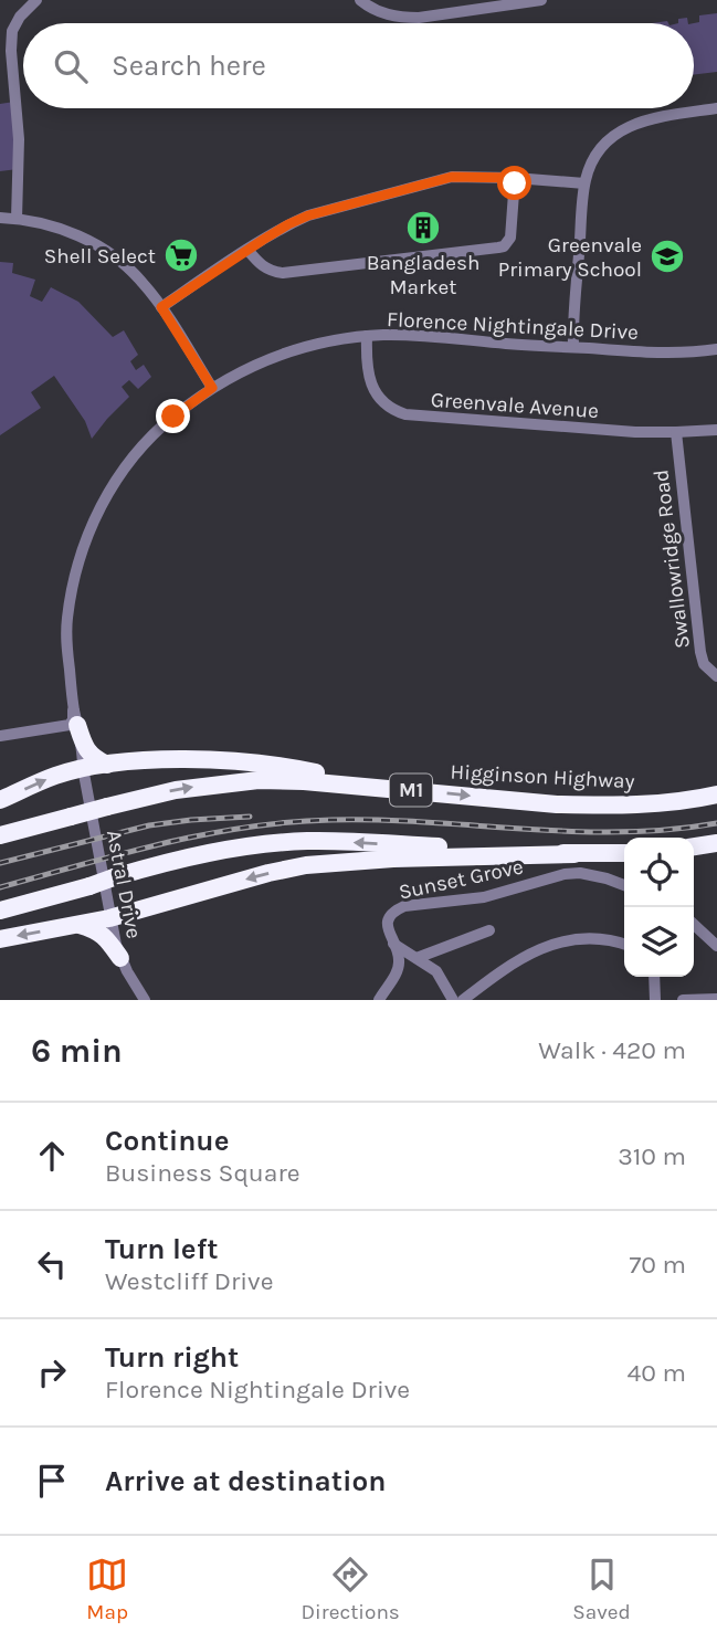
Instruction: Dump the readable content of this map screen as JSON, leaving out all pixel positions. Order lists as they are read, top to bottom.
{
  "streets": {
    "highway": ["Higginson Highway", "M1"],
    "street": [
      "Florence Nightingale Drive",
      "Greenvale Avenue",
      "Swallowridge Road",
      "Sunset Grove",
      "Astral Drive"
    ]
  },
  "crossings": [
    ["Florence Nightingale Drive", "Greenvale Avenue"],
    ["Florence Nightingale Drive", "Astral Drive"],
    ["Greenvale Avenue", "Swallowridge Road"]
  ],
  "places": {
    "building": ["Bangladesh Market"],
    "supermarket": ["Shell Select"],
    "school or university": ["Greenvale Primary School"]
  },
  "page": {
    "search": "Search here",
    "heading": ["6 min", "Walk · 420 m"],
    "list": [
      ["Continue", "Business Square", "310 m"],
      ["Turn left", "Westcliff Drive", "70 m"],
      ["Turn right", "Florence Nightingale Drive", "40 m"],
      "Arrive at destination"
    ],
    "nav": ["Map", "Directions", "Saved"]
  }
}
